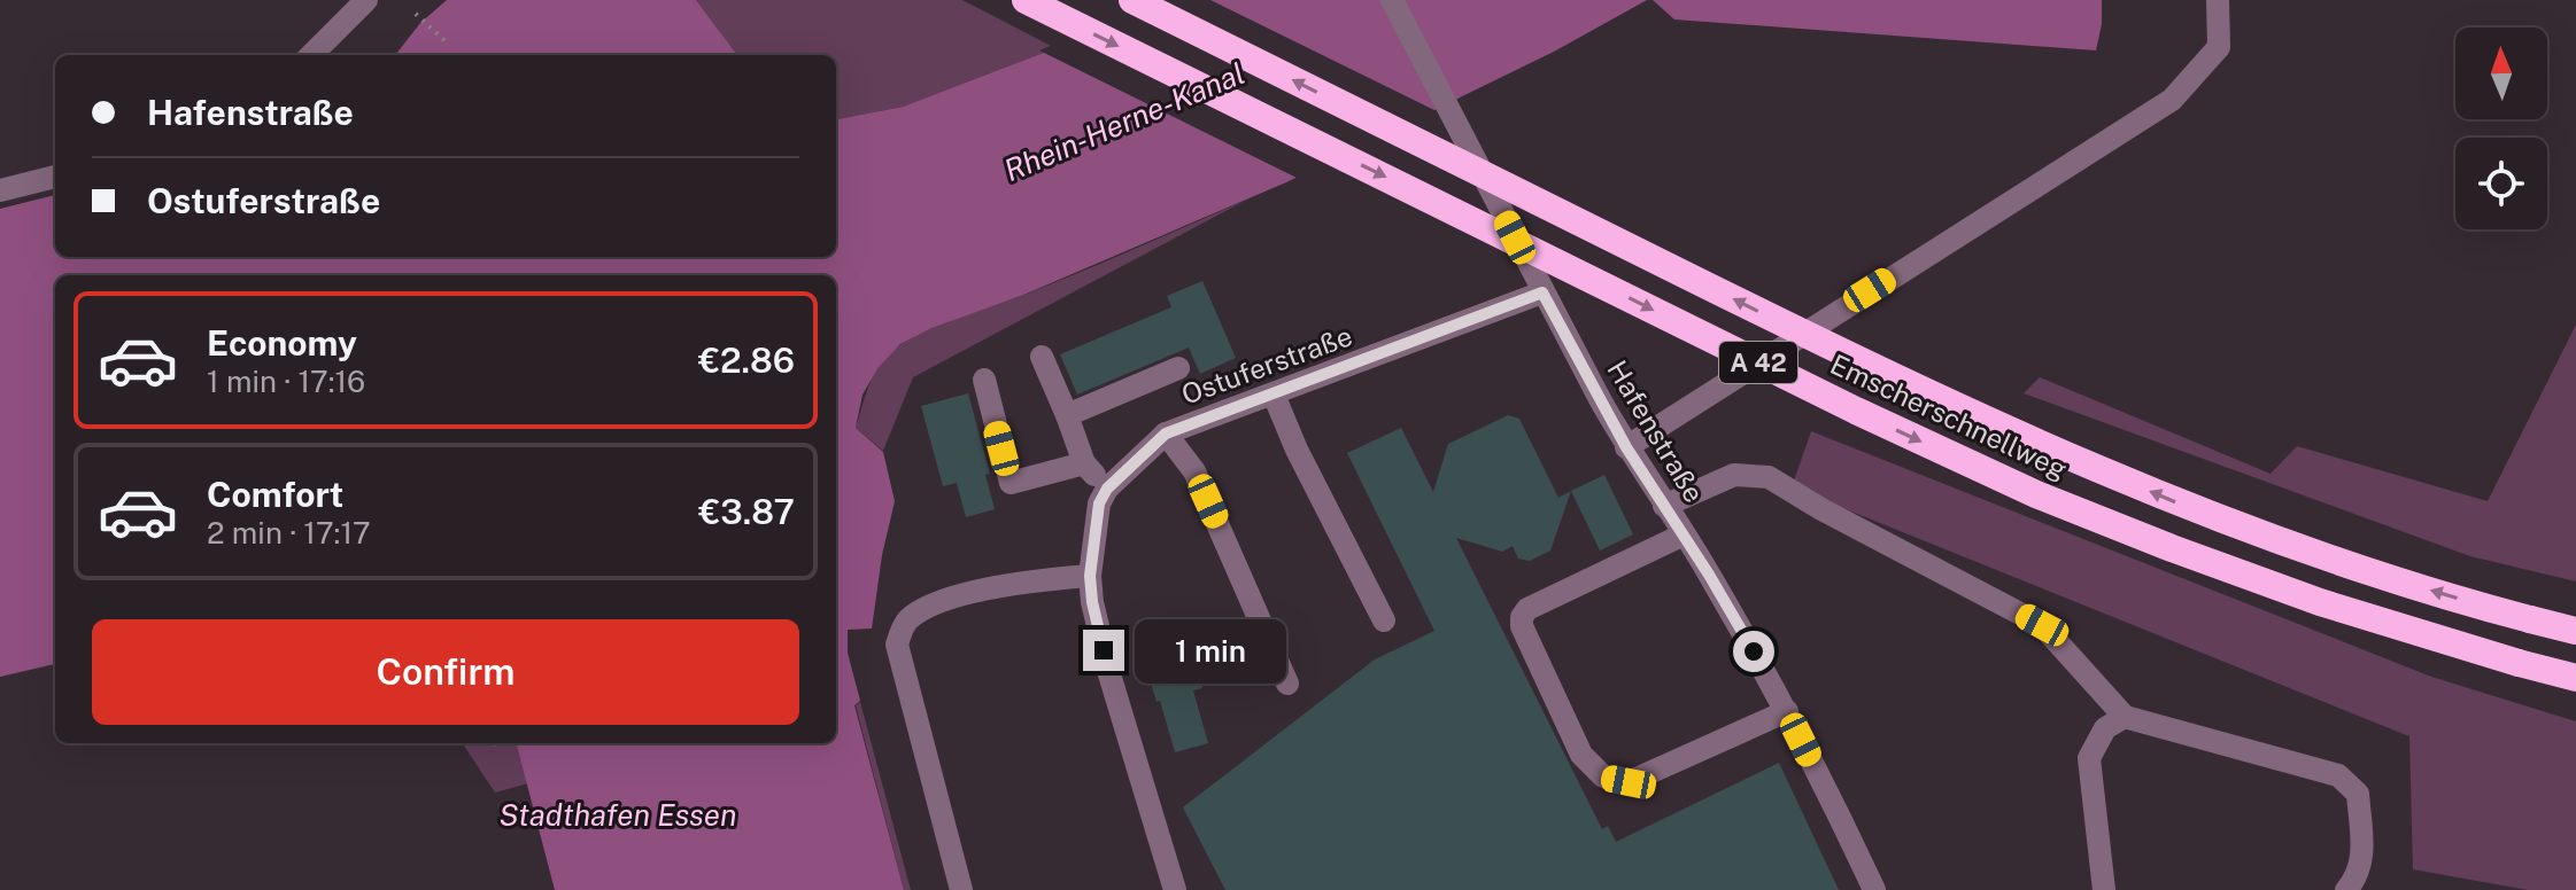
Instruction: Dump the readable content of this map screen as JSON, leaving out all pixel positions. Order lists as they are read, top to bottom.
{
  "streets": {
    "highway": ["A 42", "Emscherschnellweg"],
    "street": ["Ostuferstraße", "Hafenstraße"]
  },
  "crossings": [
    ["Ostuferstraße", "Hafenstraße"]
  ],
  "water": ["Rhein-Herne-Kanal", "Stadthafen Essen"],
  "north": "top",
  "page": {
    "banner": ["Hafenstraße", "Ostuferstraße"],
    "list": [
      {
        "name": "Economy",
        "note": "1 min · 17:16",
        "value": "€2.86"
      },
      {
        "name": "Comfort",
        "note": "2 min · 17:17",
        "value": "€3.87"
      }
    ],
    "buttons": "Confirm",
    "bubble": "1 min"
  }
}
